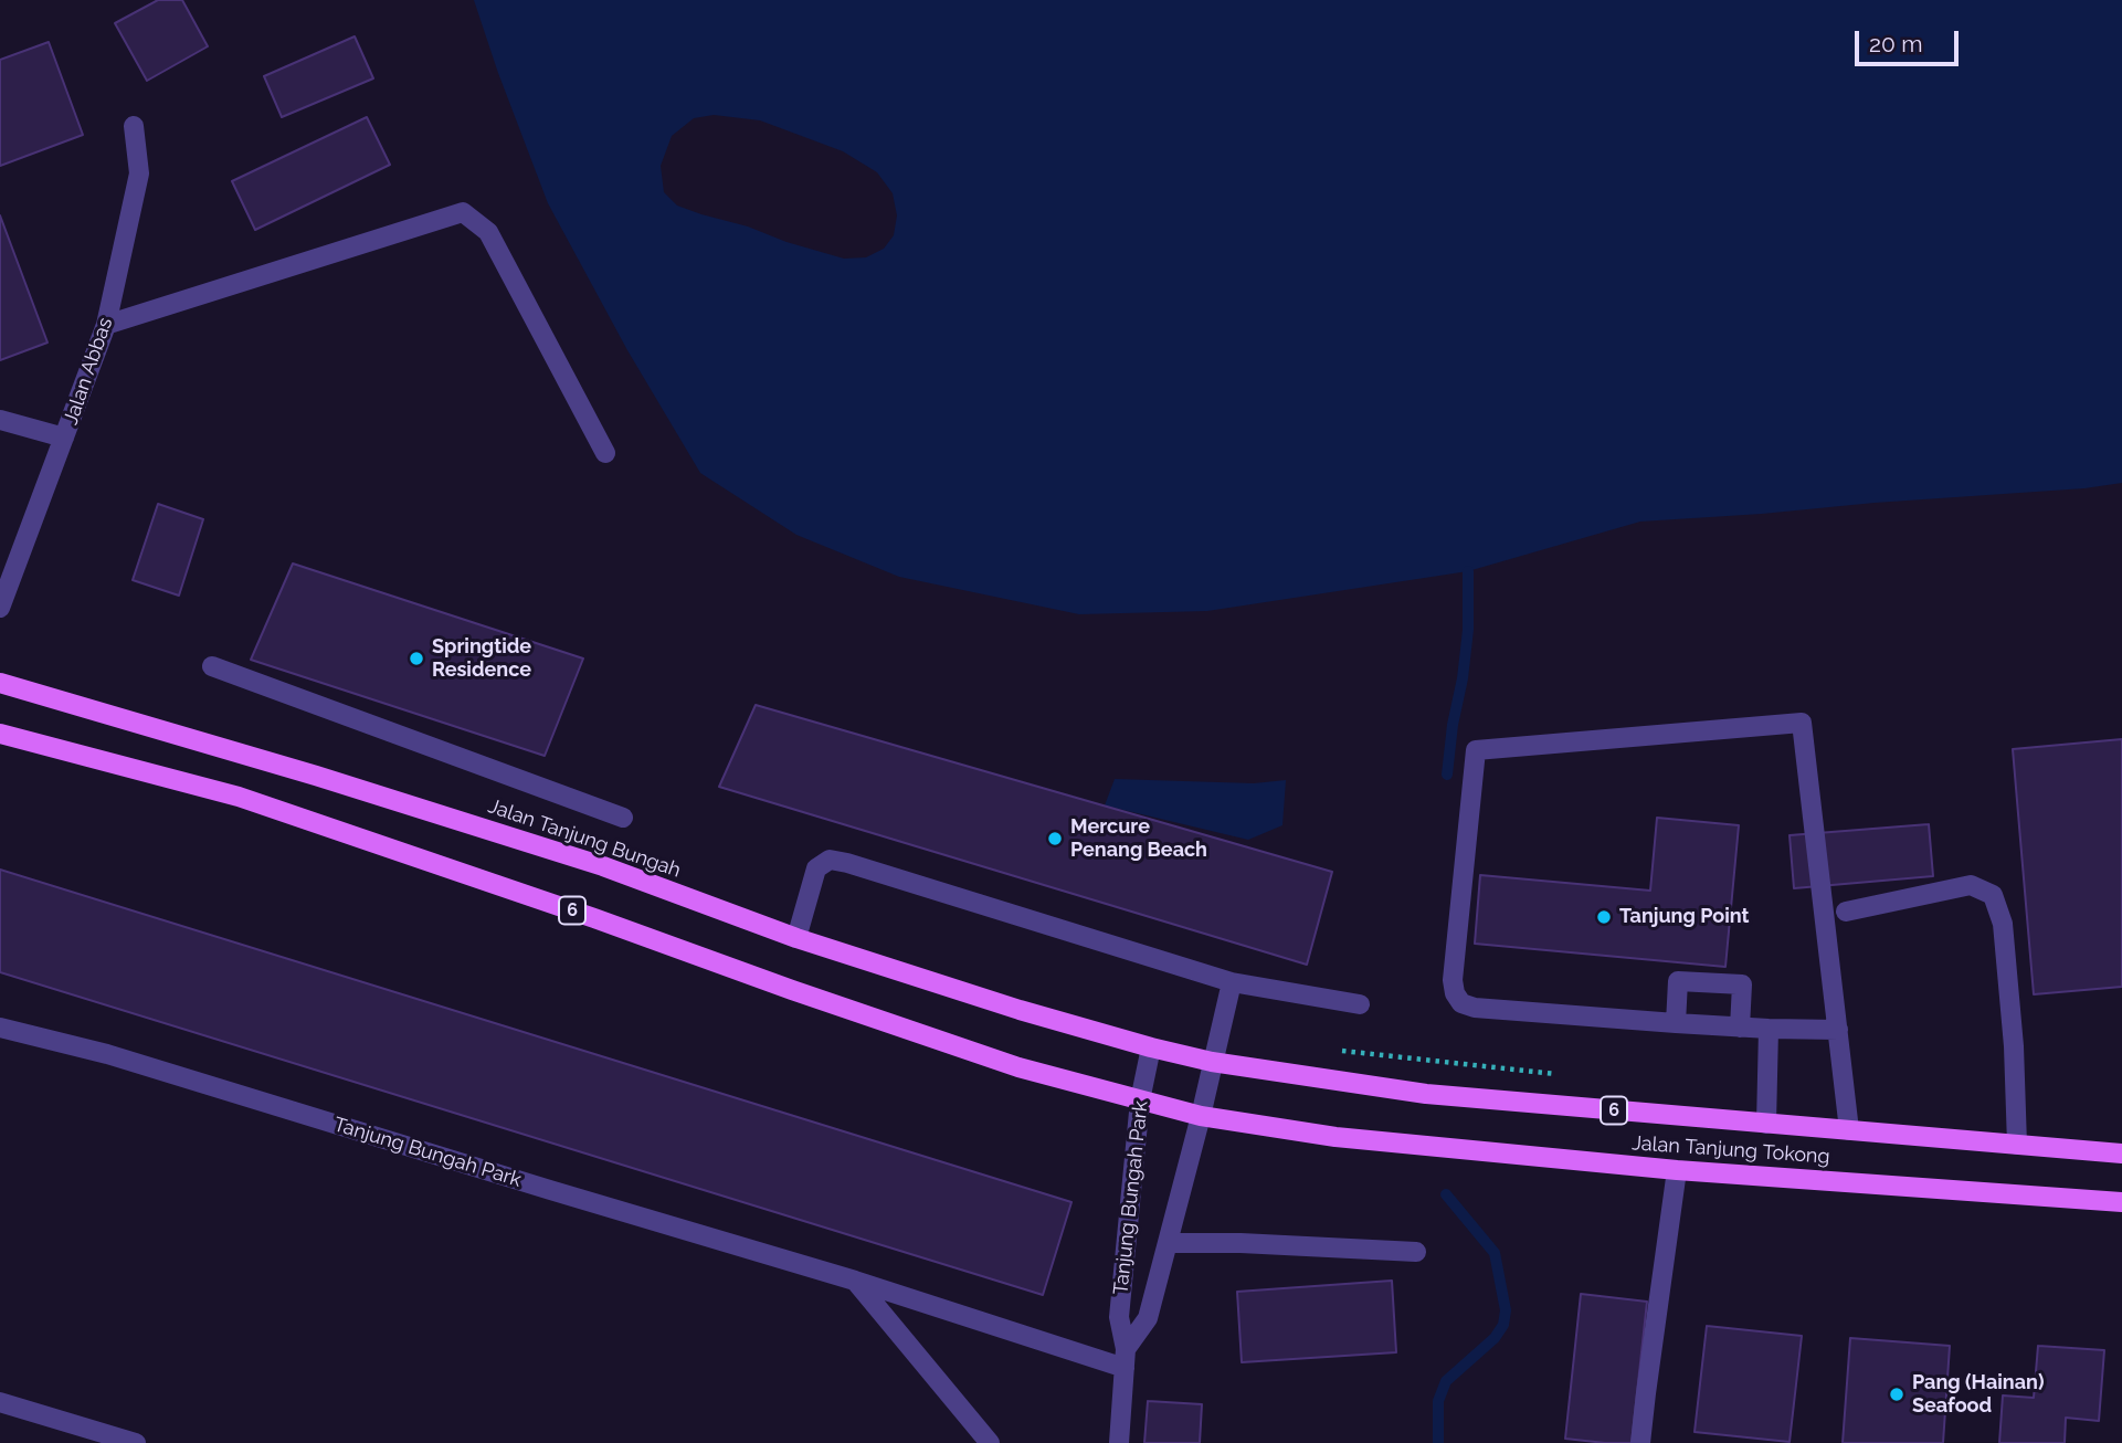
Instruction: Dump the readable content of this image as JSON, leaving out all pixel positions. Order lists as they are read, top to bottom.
{
  "streets": {
    "main road": ["Jalan Tanjung Bungah", "6", "Jalan Tanjung Tokong"],
    "street": ["Jalan Abbas", "Tanjung Bungah Park"]
  },
  "crossings": [
    ["Jalan Tanjung Bungah", "6"],
    ["Jalan Tanjung Bungah", "Tanjung Bungah Park"],
    ["6", "Jalan Tanjung Tokong"],
    ["6", "Tanjung Bungah Park"],
    ["Jalan Tanjung Tokong", "Tanjung Bungah Park"]
  ],
  "places": [
    "Springtide Residence",
    "Mercure Penang Beach",
    "Tanjung Point",
    "Pang (Hainan) Seafood"
  ],
  "scale_bar": "20 m"
}
